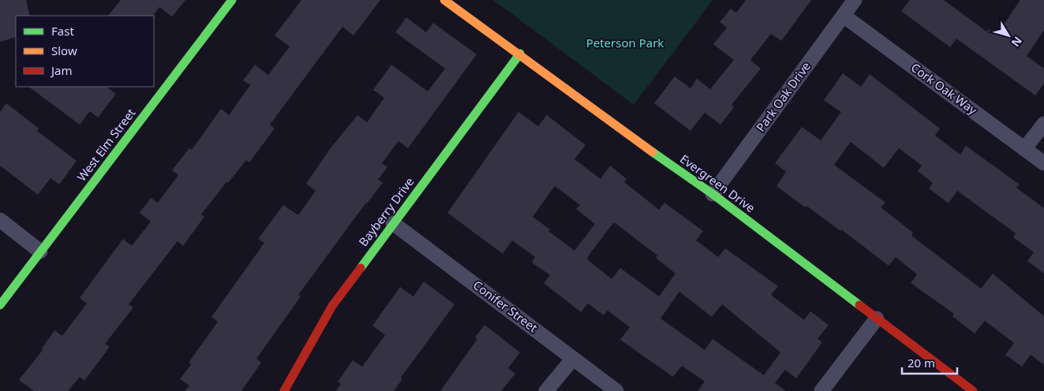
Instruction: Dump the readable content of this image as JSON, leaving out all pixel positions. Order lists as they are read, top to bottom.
{
  "streets": {
    "street": [
      "Cork Oak Way",
      "Park Oak Drive",
      "West Elm Street",
      "Evergreen Drive",
      "Bayberry Drive",
      "Conifer Street"
    ]
  },
  "crossings": [
    ["Cork Oak Way", "Park Oak Drive"],
    ["Park Oak Drive", "Evergreen Drive"],
    ["Evergreen Drive", "Bayberry Drive"],
    ["Bayberry Drive", "Conifer Street"]
  ],
  "parks": ["Peterson Park"],
  "legend": ["Fast", "Slow", "Jam"],
  "scale_bar": "20 m",
  "north": "bottom right"
}
